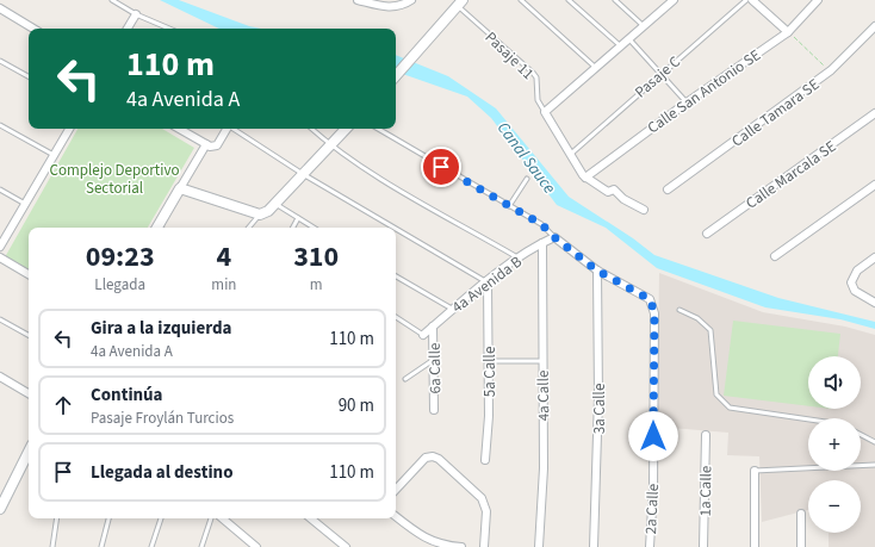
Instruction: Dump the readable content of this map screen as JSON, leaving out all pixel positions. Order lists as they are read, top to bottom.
{
  "streets": {
    "street": [
      "Calle San Antonio SE",
      "Calle Tamara SE",
      "Calle Marcala SE",
      "4a Avenida B",
      "6a Calle",
      "5a Calle",
      "4a Calle",
      "3a Calle",
      "1a Calle",
      "2a Calle"
    ],
    "lane": ["Pasaje 11", "Pasaje C"]
  },
  "crossings": [
    ["4a Avenida B", "6a Calle"],
    ["4a Avenida B", "5a Calle"],
    ["4a Avenida B", "4a Calle"],
    ["3a Calle", "2a Calle"]
  ],
  "water": ["Canal Sauce"],
  "parks": ["Complejo Deportivo Sectorial"],
  "page": {
    "turn": ["110 m", "4a Avenida A"],
    "eta": [
      "09:23",
      "Llegada",
      "4",
      "min",
      "310",
      "m"
    ],
    "list": [
      {
        "name": "Gira a la izquierda",
        "note": "4a Avenida A",
        "value": "110 m"
      },
      {
        "name": "Continúa",
        "note": "Pasaje Froylán Turcios",
        "value": "90 m"
      },
      {
        "name": "Llegada al destino",
        "value": "110 m"
      }
    ],
    "map_buttons": ["+", "−"]
  }
}
